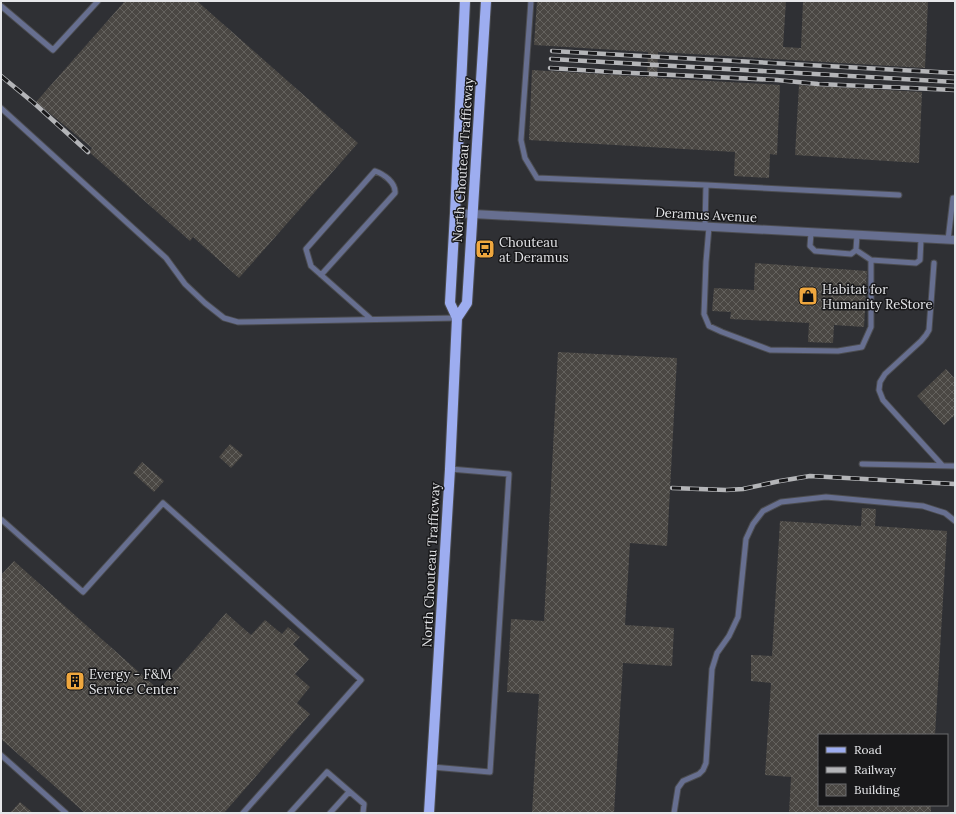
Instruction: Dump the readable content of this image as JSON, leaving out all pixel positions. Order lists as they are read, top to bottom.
{
  "streets": {
    "main road": ["North Chouteau Trafficway"],
    "street": ["Deramus Avenue"]
  },
  "crossings": [
    ["North Chouteau Trafficway", "Deramus Avenue"]
  ],
  "places": {
    "bus stop": ["Chouteau at Deramus"],
    "shop": ["Habitat for Humanity ReStore"],
    "building": ["Evergy - F&M Service Center"]
  },
  "legend": ["Road", "Railway", "Building"]
}
